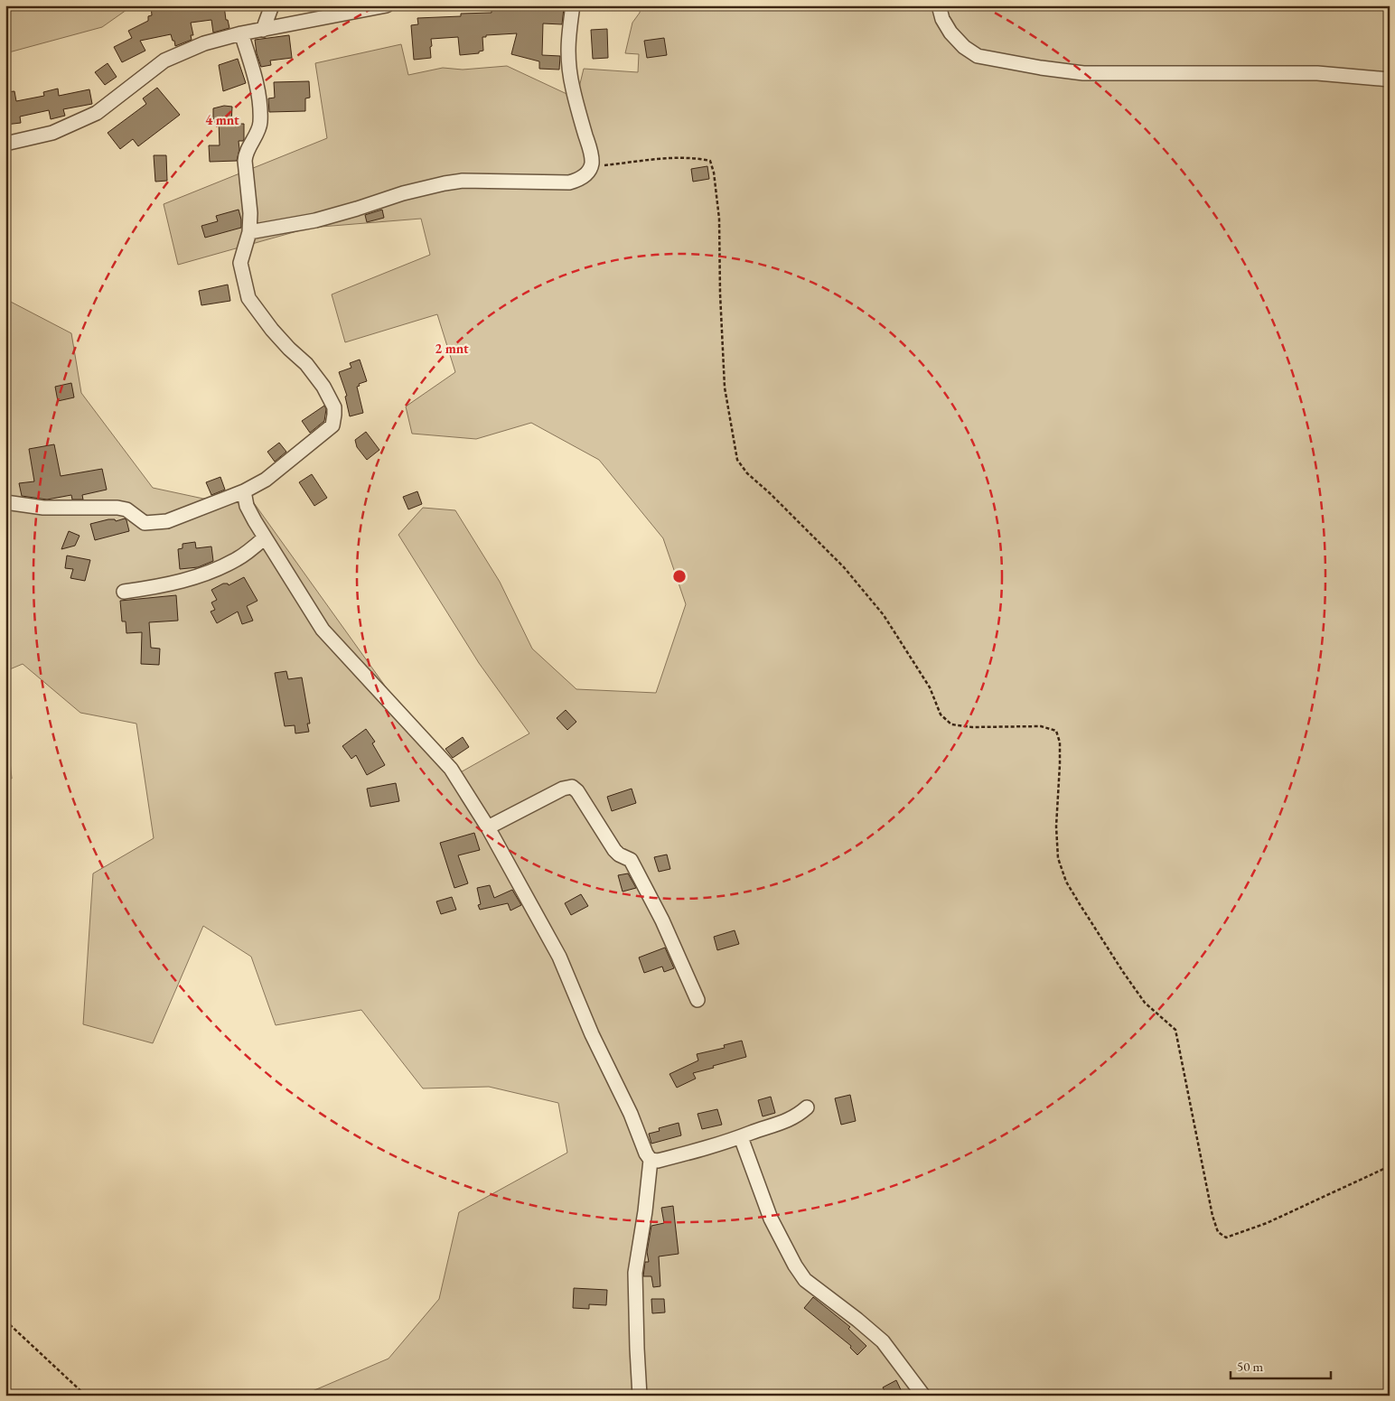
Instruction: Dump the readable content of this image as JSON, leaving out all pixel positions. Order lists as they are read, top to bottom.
{
  "scale_bar": "50 m",
  "rings": ["4 mnt", "2 mnt"]
}
